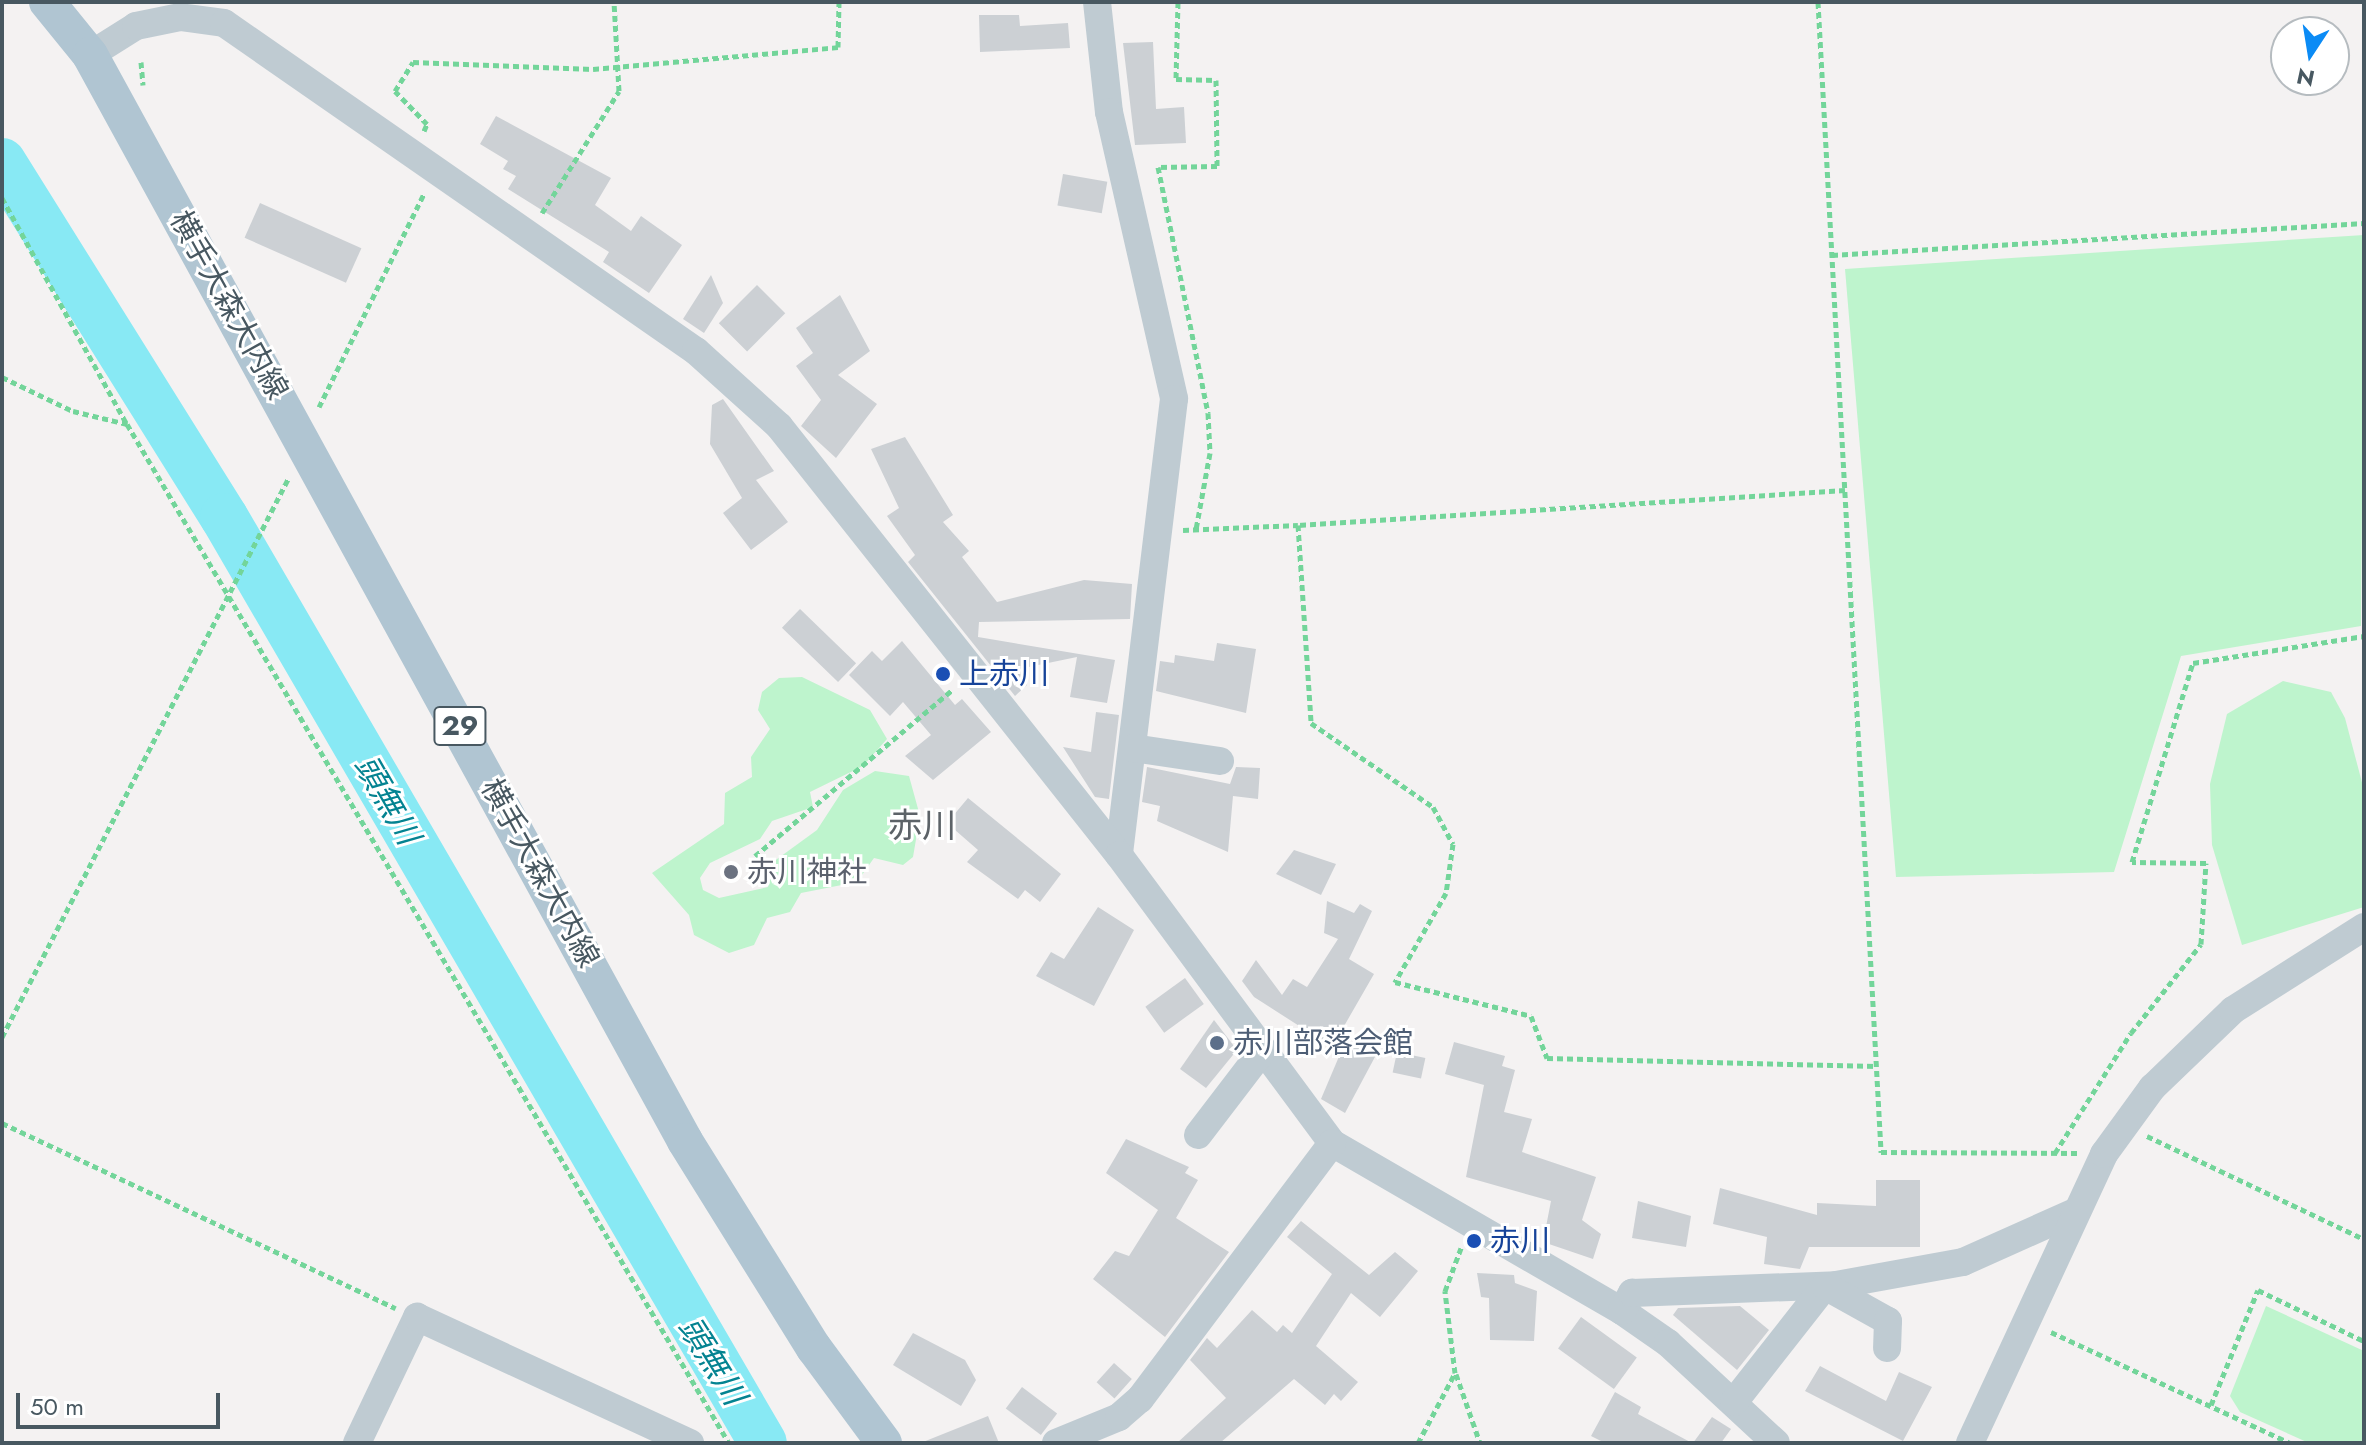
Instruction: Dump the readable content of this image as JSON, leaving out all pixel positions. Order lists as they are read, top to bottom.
{
  "streets": {
    "main road": ["横手大森大内線", "29"]
  },
  "districts": ["赤川"],
  "water": ["頭無川"],
  "places": [
    "上赤川",
    "赤川神社",
    "赤川部落会館",
    "赤川"
  ],
  "scale_bar": "50 m",
  "north": "bottom"
}
